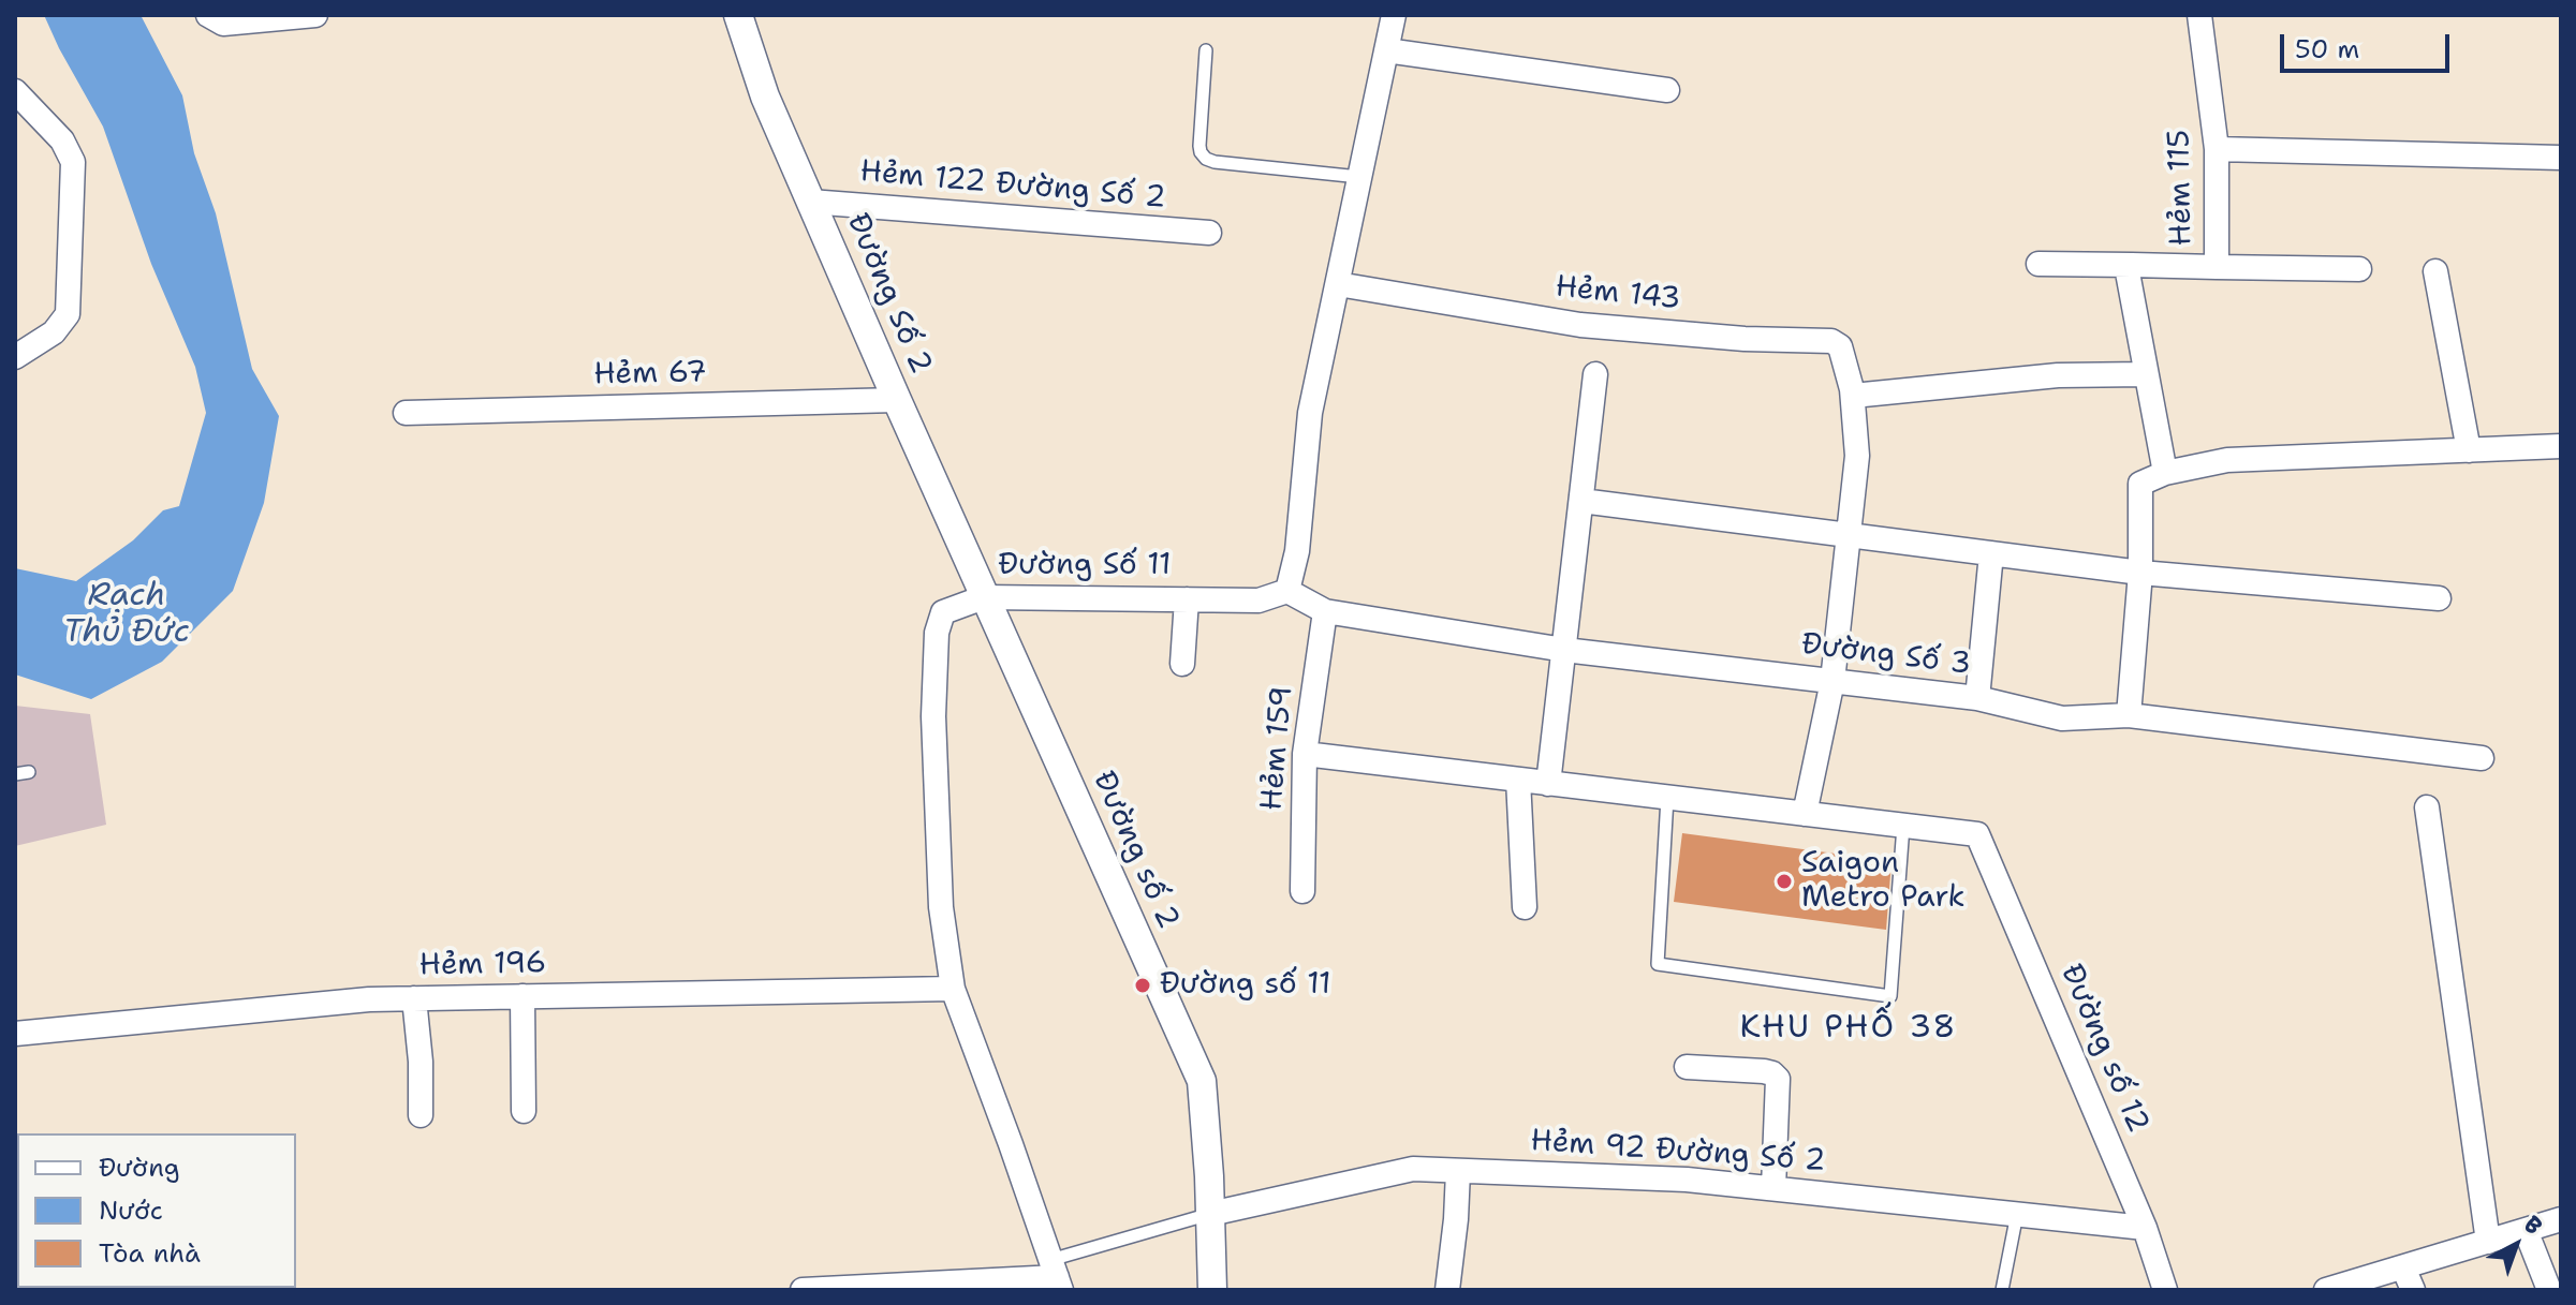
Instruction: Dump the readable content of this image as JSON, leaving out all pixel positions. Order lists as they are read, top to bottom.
{
  "streets": {
    "street": [
      "Hẻm 122 Đường Số 2",
      "Hẻm 115",
      "Đường Số 2",
      "Hẻm 143",
      "Hẻm 67",
      "Đường Số 11",
      "Đường Số 3",
      "Hẻm 159",
      "Đường số 2",
      "Hẻm 196",
      "Đường số 12",
      "Hẻm 92 Đường Số 2"
    ]
  },
  "crossings": [
    ["Hẻm 122 Đường Số 2", "Đường Số 2"],
    ["Đường Số 2", "Hẻm 67"],
    ["Đường Số 2", "Đường Số 11"],
    ["Đường Số 2", "Đường số 2"],
    ["Đường Số 11", "Đường Số 3"],
    ["Đường Số 11", "Đường số 2"],
    ["Đường Số 11", "Hẻm 196"],
    ["Đường Số 3", "Hẻm 159"],
    ["Đường số 2", "Hẻm 92 Đường Số 2"],
    ["Đường số 12", "Hẻm 92 Đường Số 2"]
  ],
  "districts": ["KHU PHỐ 38"],
  "water": ["Rạch Thủ Đức"],
  "places": ["Saigon Metro Park", "Đường số 11"],
  "legend": ["Đường", "Nước", "Tòa nhà"],
  "scale_bar": "50 m",
  "north": "top right"
}
